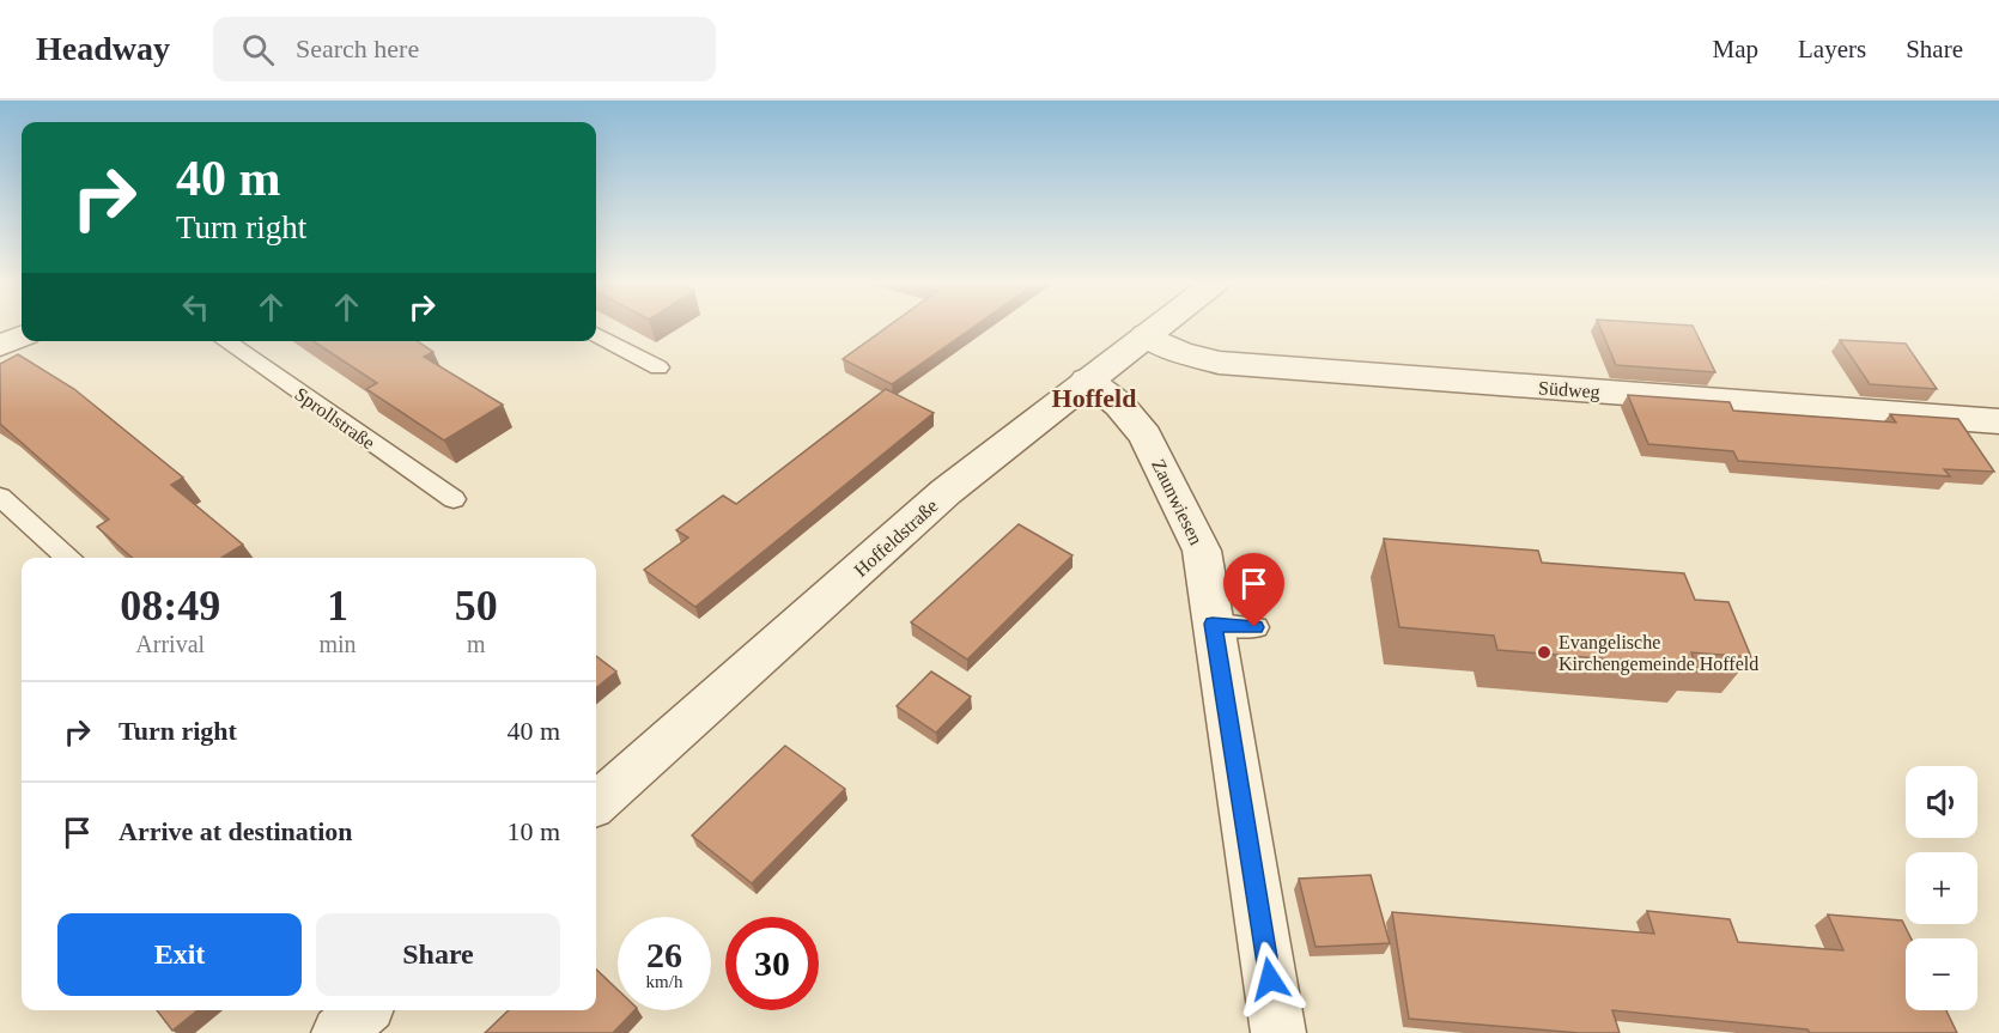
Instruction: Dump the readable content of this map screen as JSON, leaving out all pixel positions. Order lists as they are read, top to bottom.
{
  "streets": {
    "street": ["Südweg", "Zaunwiesen", "Hoffeldstraße"],
    "lane": ["Sprollstraße"]
  },
  "crossings": [
    ["Südweg", "Hoffeldstraße"],
    ["Zaunwiesen", "Hoffeldstraße"]
  ],
  "districts": ["Hoffeld"],
  "places": ["Evangelische Kirchengemeinde Hoffeld"],
  "page": {
    "header": "Headway",
    "search": "Search here",
    "nav": ["Map", "Layers", "Share"],
    "turn": ["40 m", "Turn right"],
    "eta": [
      "08:49",
      "Arrival",
      "1",
      "min",
      "50",
      "m"
    ],
    "list": [
      {
        "name": "Turn right",
        "value": "40 m"
      },
      {
        "name": "Arrive at destination",
        "value": "10 m"
      }
    ],
    "map_buttons": ["+", "−"],
    "buttons": ["Exit", "Share"],
    "speed": "26 km/h",
    "limit": "30"
  }
}
